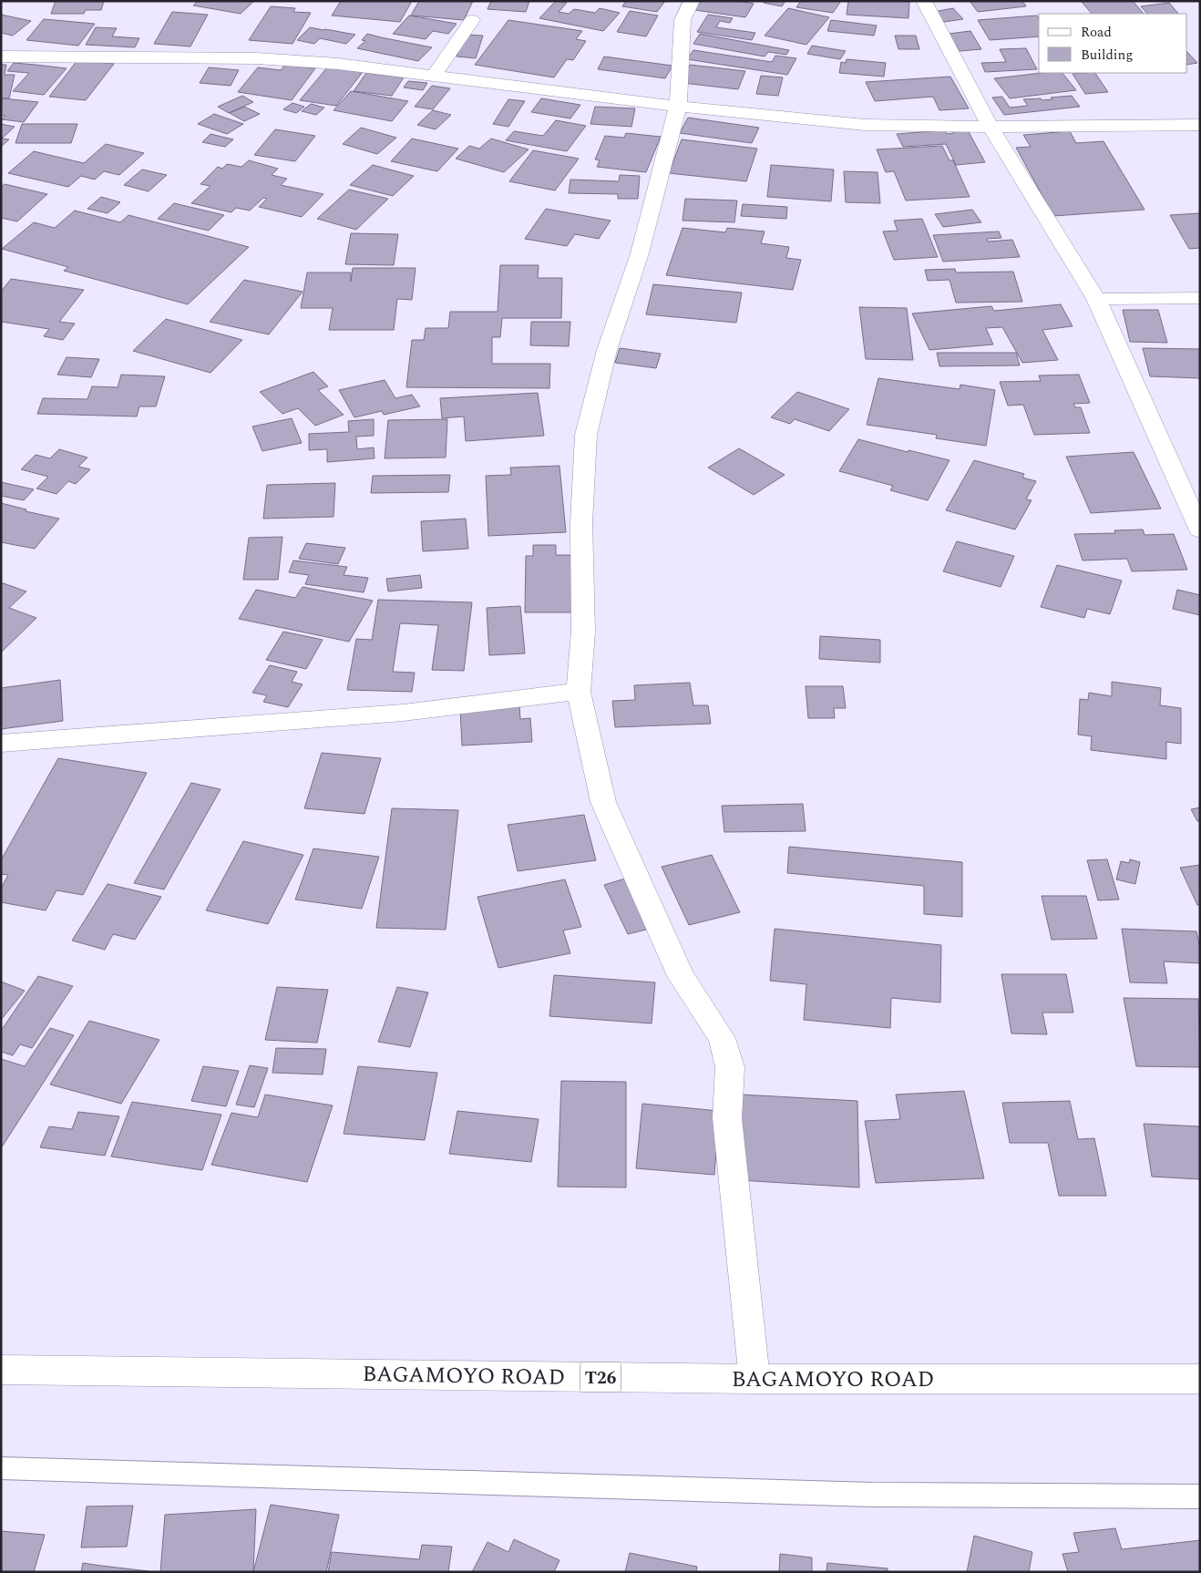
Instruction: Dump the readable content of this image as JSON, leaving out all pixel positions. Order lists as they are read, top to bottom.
{
  "streets": {
    "main road": ["BAGAMOYO ROAD", "T26"]
  },
  "legend": ["Road", "Building"]
}
